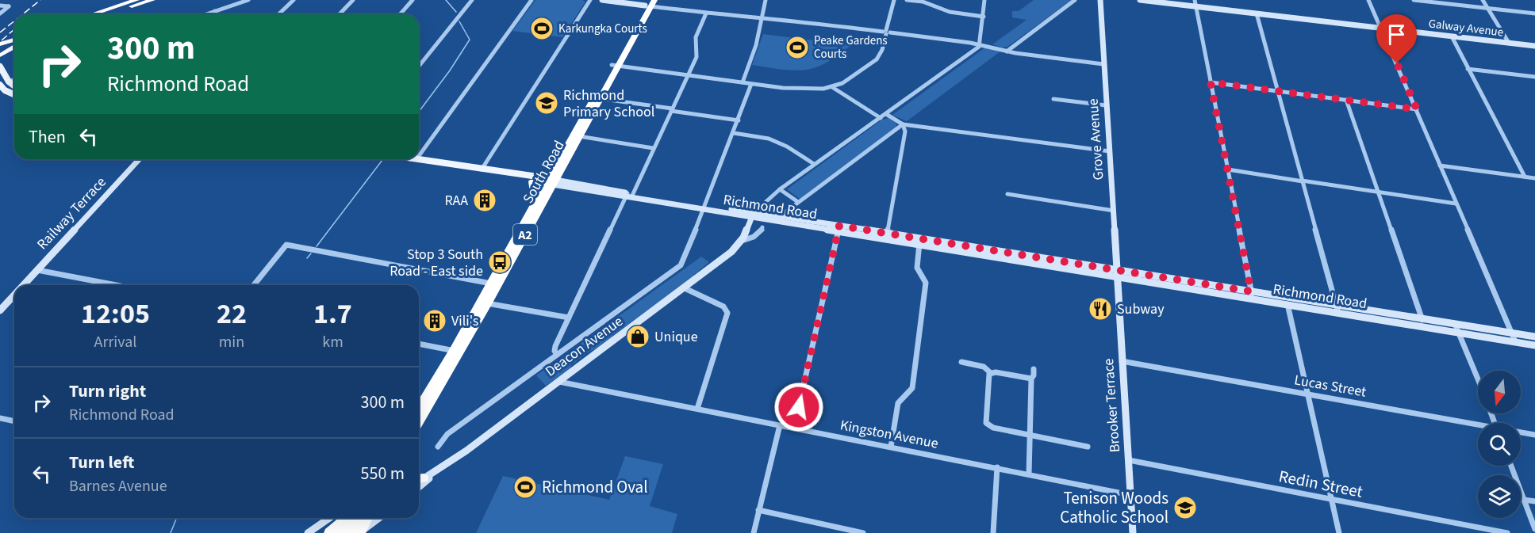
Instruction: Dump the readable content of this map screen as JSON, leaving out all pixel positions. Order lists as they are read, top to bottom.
{
  "streets": {
    "highway": ["South Road", "A2"],
    "main road": ["Richmond Road"],
    "street": [
      "Galway Avenue",
      "Grove Avenue",
      "Railway Terrace",
      "Deacon Avenue",
      "Lucas Street",
      "Brooker Terrace",
      "Kingston Avenue",
      "Redin Street"
    ]
  },
  "crossings": [
    ["Grove Avenue", "Richmond Road"],
    ["Grove Avenue", "Brooker Terrace"],
    ["South Road", "Richmond Road"],
    ["Richmond Road", "Deacon Avenue"],
    ["Richmond Road", "Brooker Terrace"],
    ["Deacon Avenue", "Kingston Avenue"],
    ["Lucas Street", "Brooker Terrace"],
    ["Brooker Terrace", "Kingston Avenue"],
    ["Brooker Terrace", "Redin Street"]
  ],
  "places": {
    "sports": ["Karkungka Courts", "Peake Gardens Courts", "Richmond Oval"],
    "school or university": ["Richmond Primary School", "Tenison Woods Catholic School"],
    "building": ["RAA", "Vili's"],
    "bus stop": ["Stop 3 South Road - East side"],
    "restaurant": ["Subway"],
    "shop": ["Unique"]
  },
  "north": "bottom",
  "page": {
    "turn": ["300 m", "Richmond Road"],
    "then": "Then",
    "eta": [
      "12:05",
      "Arrival",
      "22",
      "min",
      "1.7",
      "km"
    ],
    "list": [
      {
        "name": "Turn right",
        "note": "Richmond Road",
        "value": "300 m"
      },
      {
        "name": "Turn left",
        "note": "Barnes Avenue",
        "value": "550 m"
      }
    ]
  }
}
